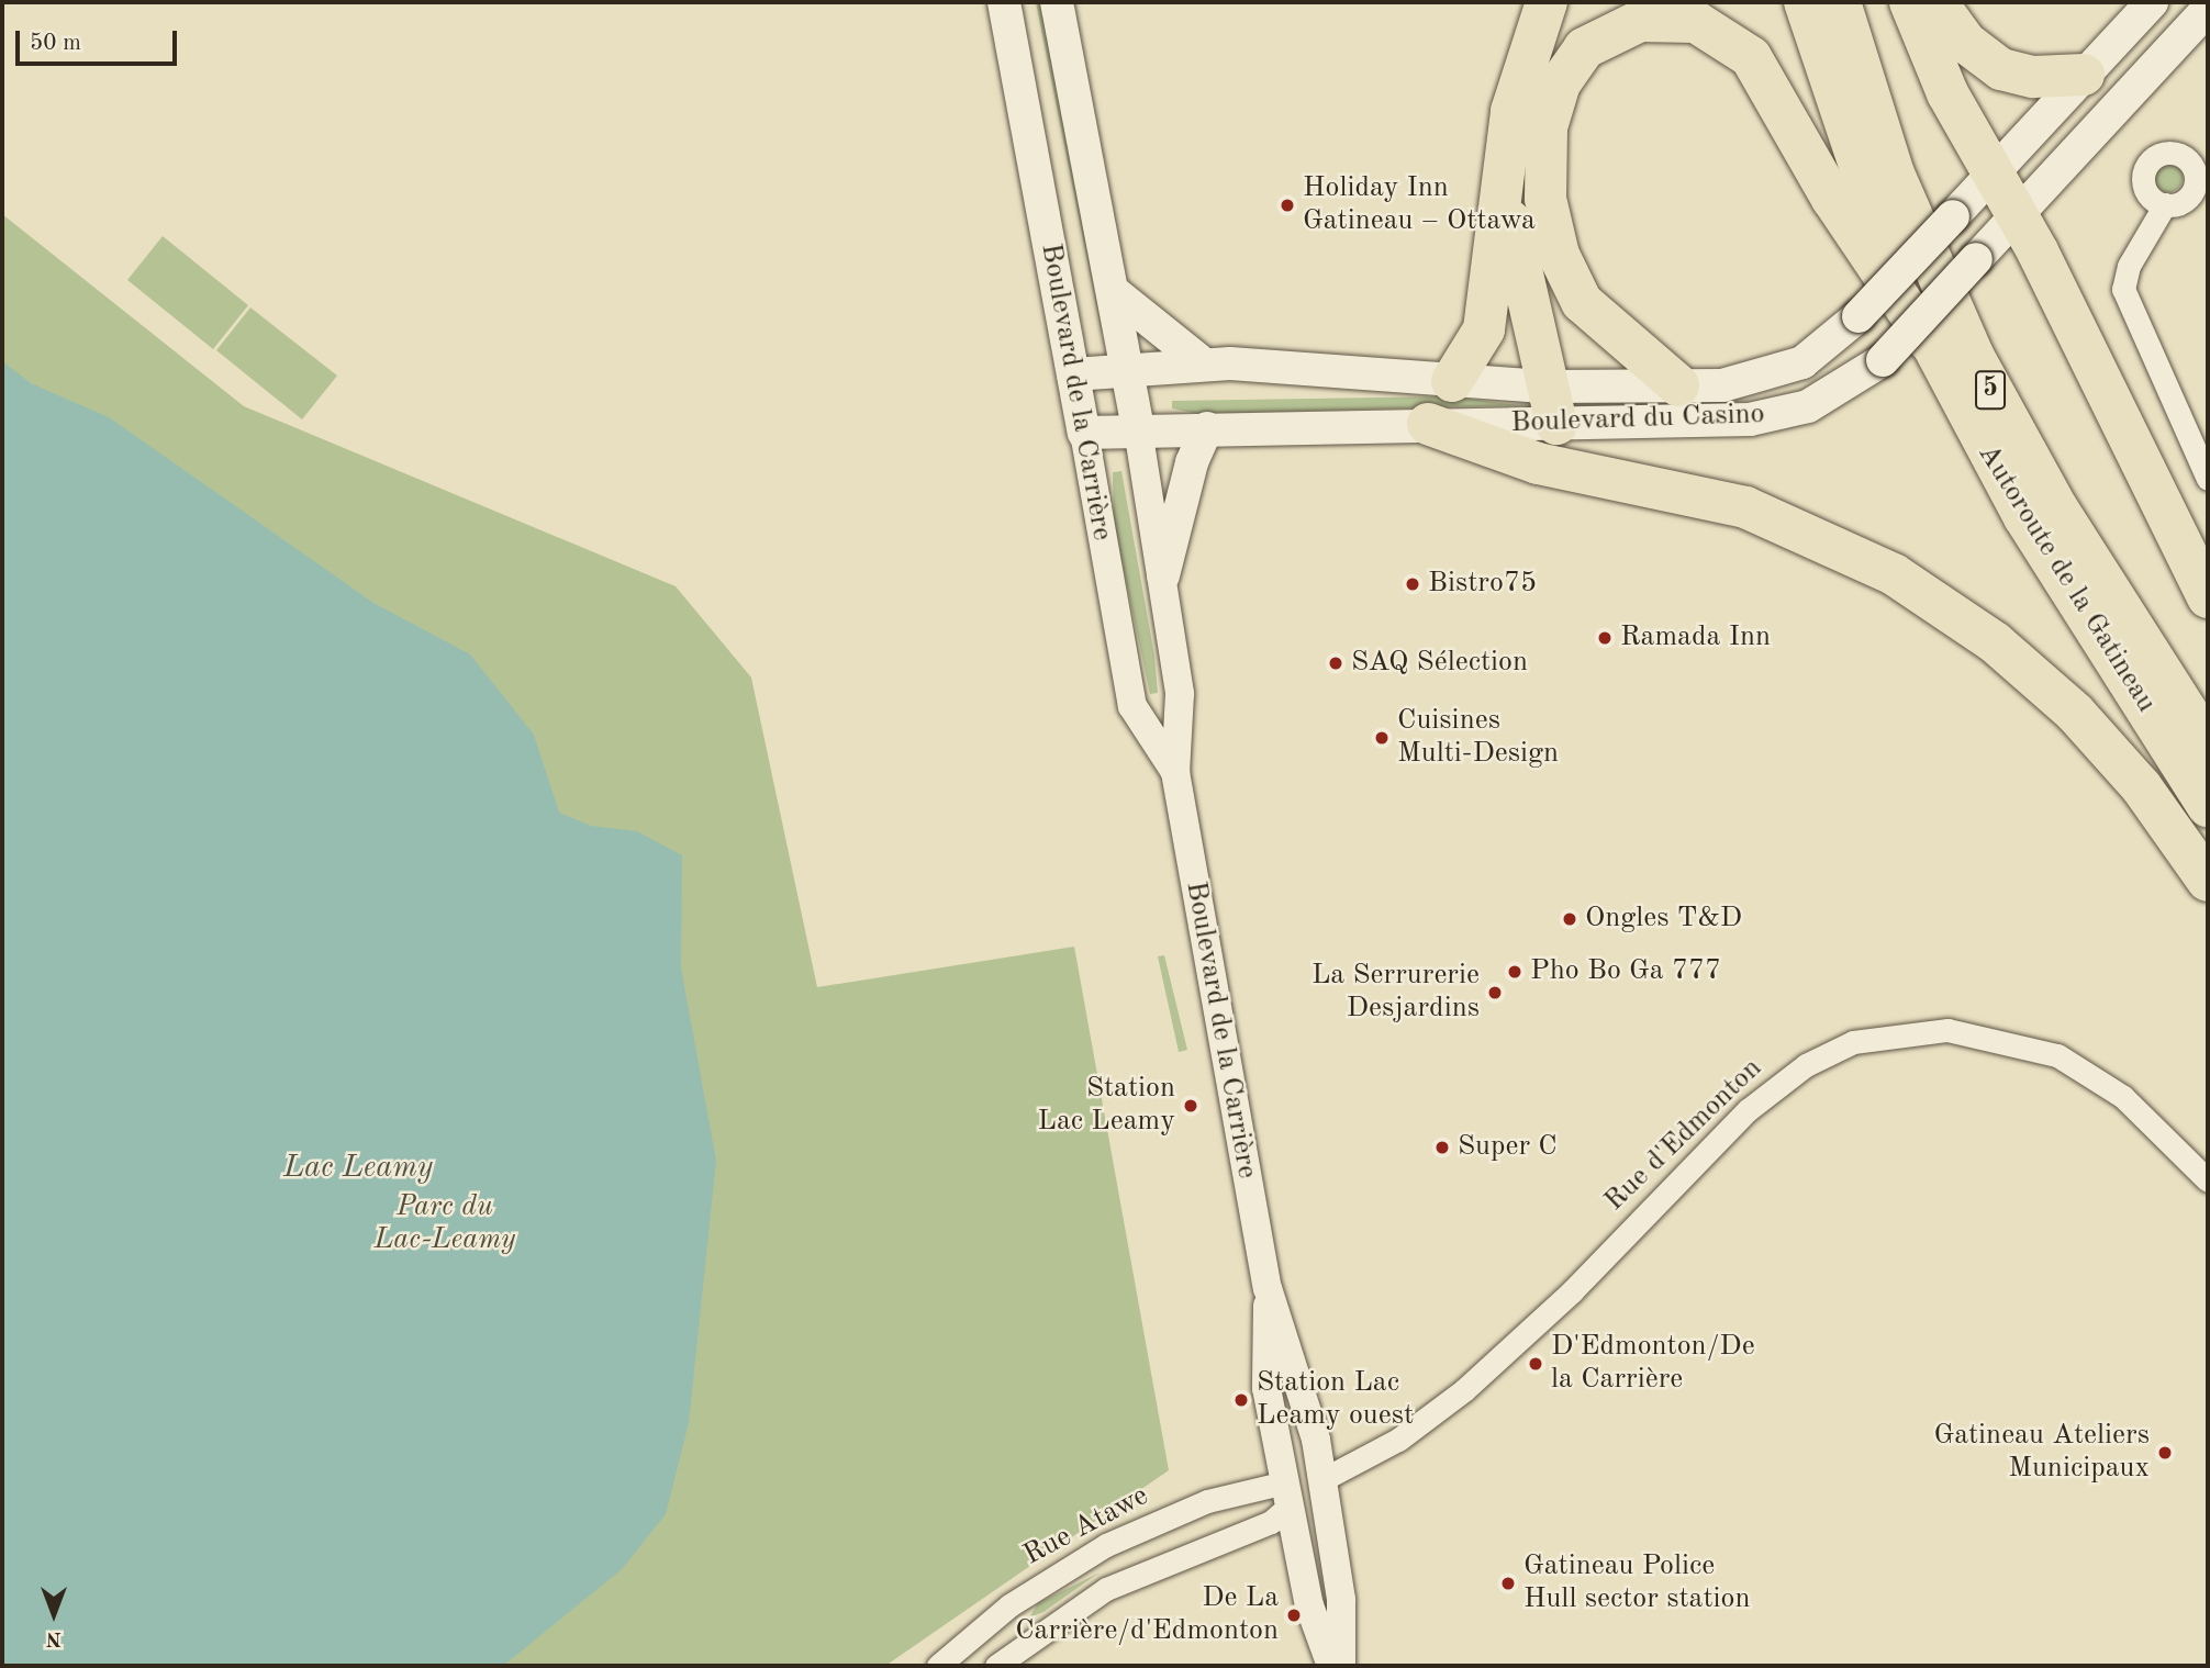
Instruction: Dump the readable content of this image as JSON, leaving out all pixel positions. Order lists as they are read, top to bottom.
{
  "streets": {
    "highway": ["5", "Autoroute de la Gatineau"],
    "main road": ["Boulevard de la Carrière", "Boulevard du Casino"],
    "street": ["Rue d'Edmonton", "Rue Atawe"]
  },
  "crossings": [
    ["Boulevard de la Carrière", "Boulevard du Casino"],
    ["Boulevard de la Carrière", "Rue d'Edmonton"],
    ["Boulevard de la Carrière", "Rue Atawe"]
  ],
  "water": ["Lac Leamy"],
  "parks": ["Parc du Lac-Leamy"],
  "places": [
    "Holiday Inn Gatineau – Ottawa",
    "Bistro75",
    "Ramada Inn",
    "SAQ Sélection",
    "Cuisines Multi-Design",
    "Ongles T&D",
    "Pho Bo Ga 777",
    "La Serrurerie Desjardins",
    "Station Lac Leamy",
    "Super C",
    "D'Edmonton/De la Carrière",
    "Station Lac Leamy ouest",
    "Gatineau Ateliers Municipaux",
    "Gatineau Police Hull sector station",
    "De La Carrière/d'Edmonton"
  ],
  "scale_bar": "50 m",
  "north": "bottom"
}
